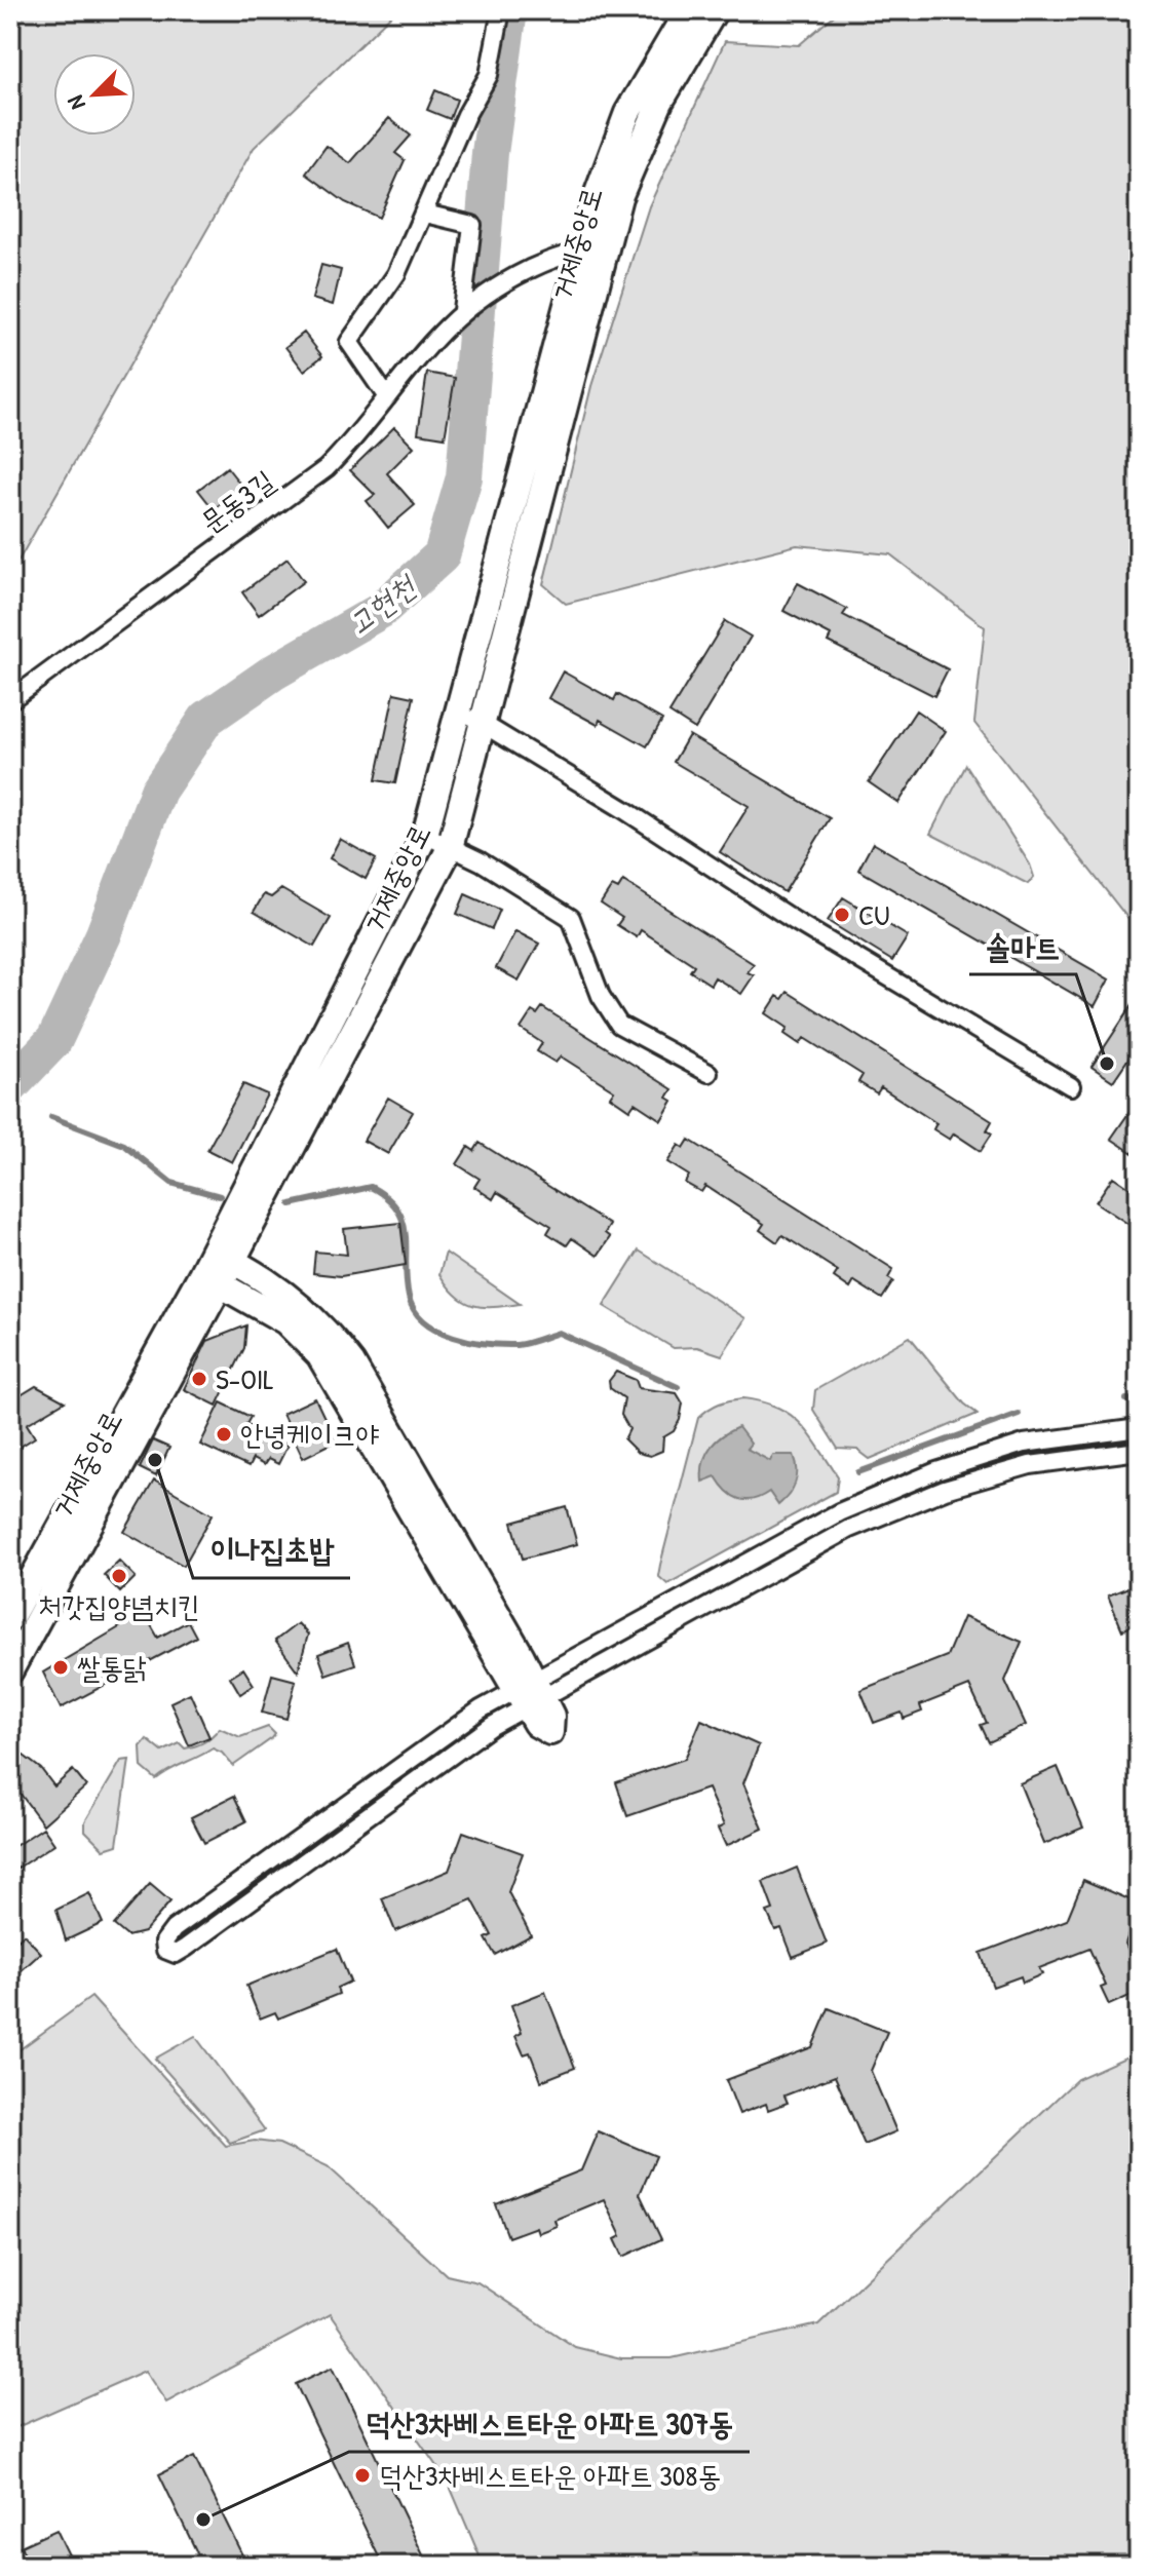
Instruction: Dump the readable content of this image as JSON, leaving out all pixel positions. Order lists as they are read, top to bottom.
{
  "streets": {
    "main road": ["거제중앙로"],
    "street": ["문동3길"]
  },
  "crossings": [
    ["거제중앙로", "문동3길"]
  ],
  "water": ["고현천"],
  "places": [
    "CU",
    "솔마트",
    "S-OIL",
    "안녕케이크야",
    "이나집초밥",
    "처갓집양념치킨",
    "쌀통닭",
    "덕산3차베스트타운 아파트 308동",
    "덕산3차베스트타운 아파트 307동"
  ],
  "north": "bottom left"
}
